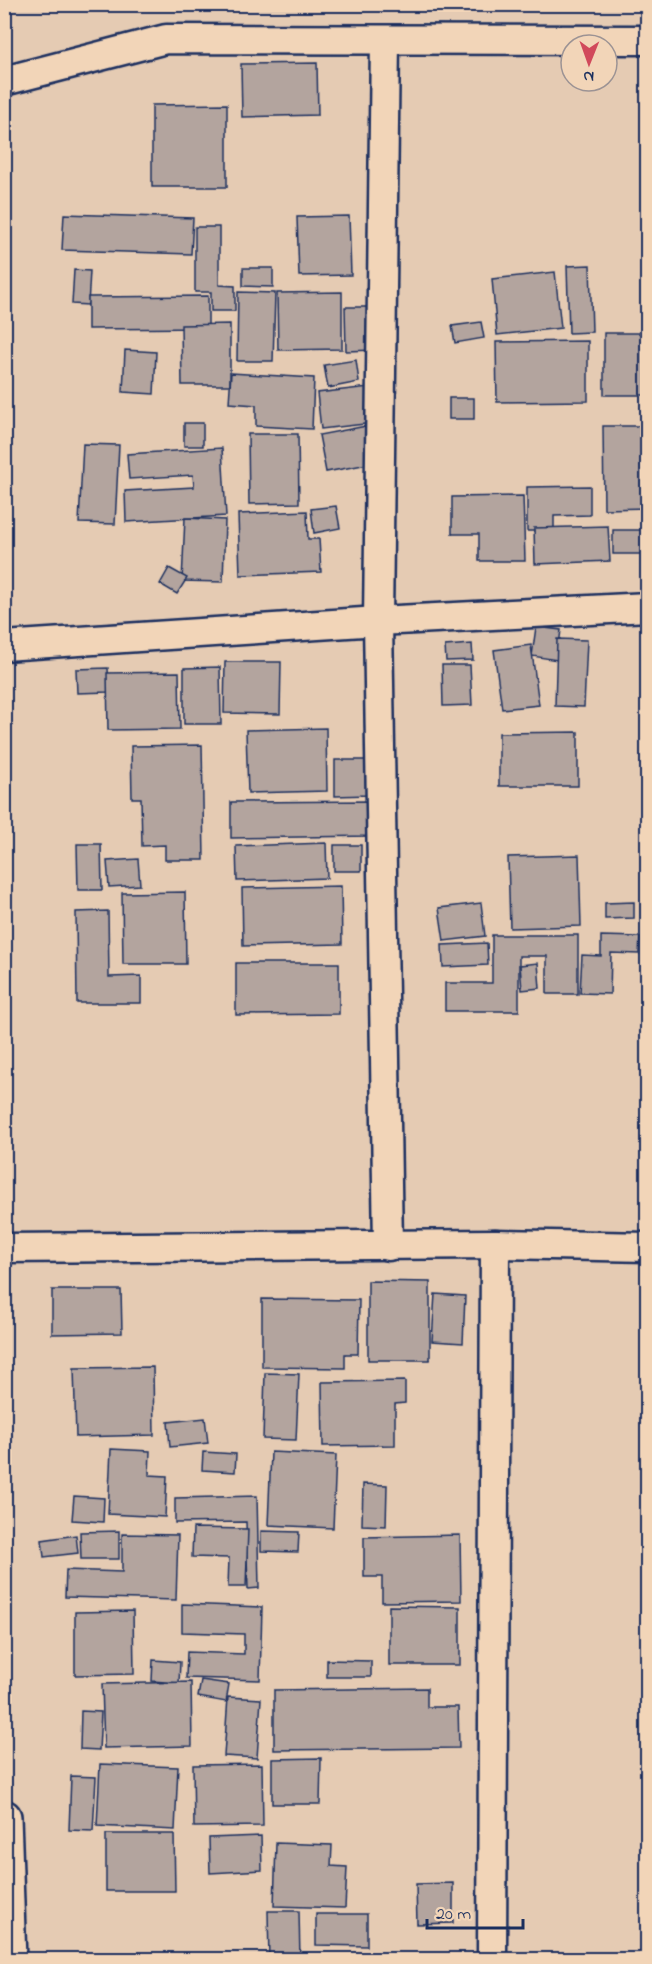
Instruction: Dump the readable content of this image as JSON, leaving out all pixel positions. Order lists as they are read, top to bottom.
{
  "scale_bar": "20 m",
  "north": "bottom"
}
